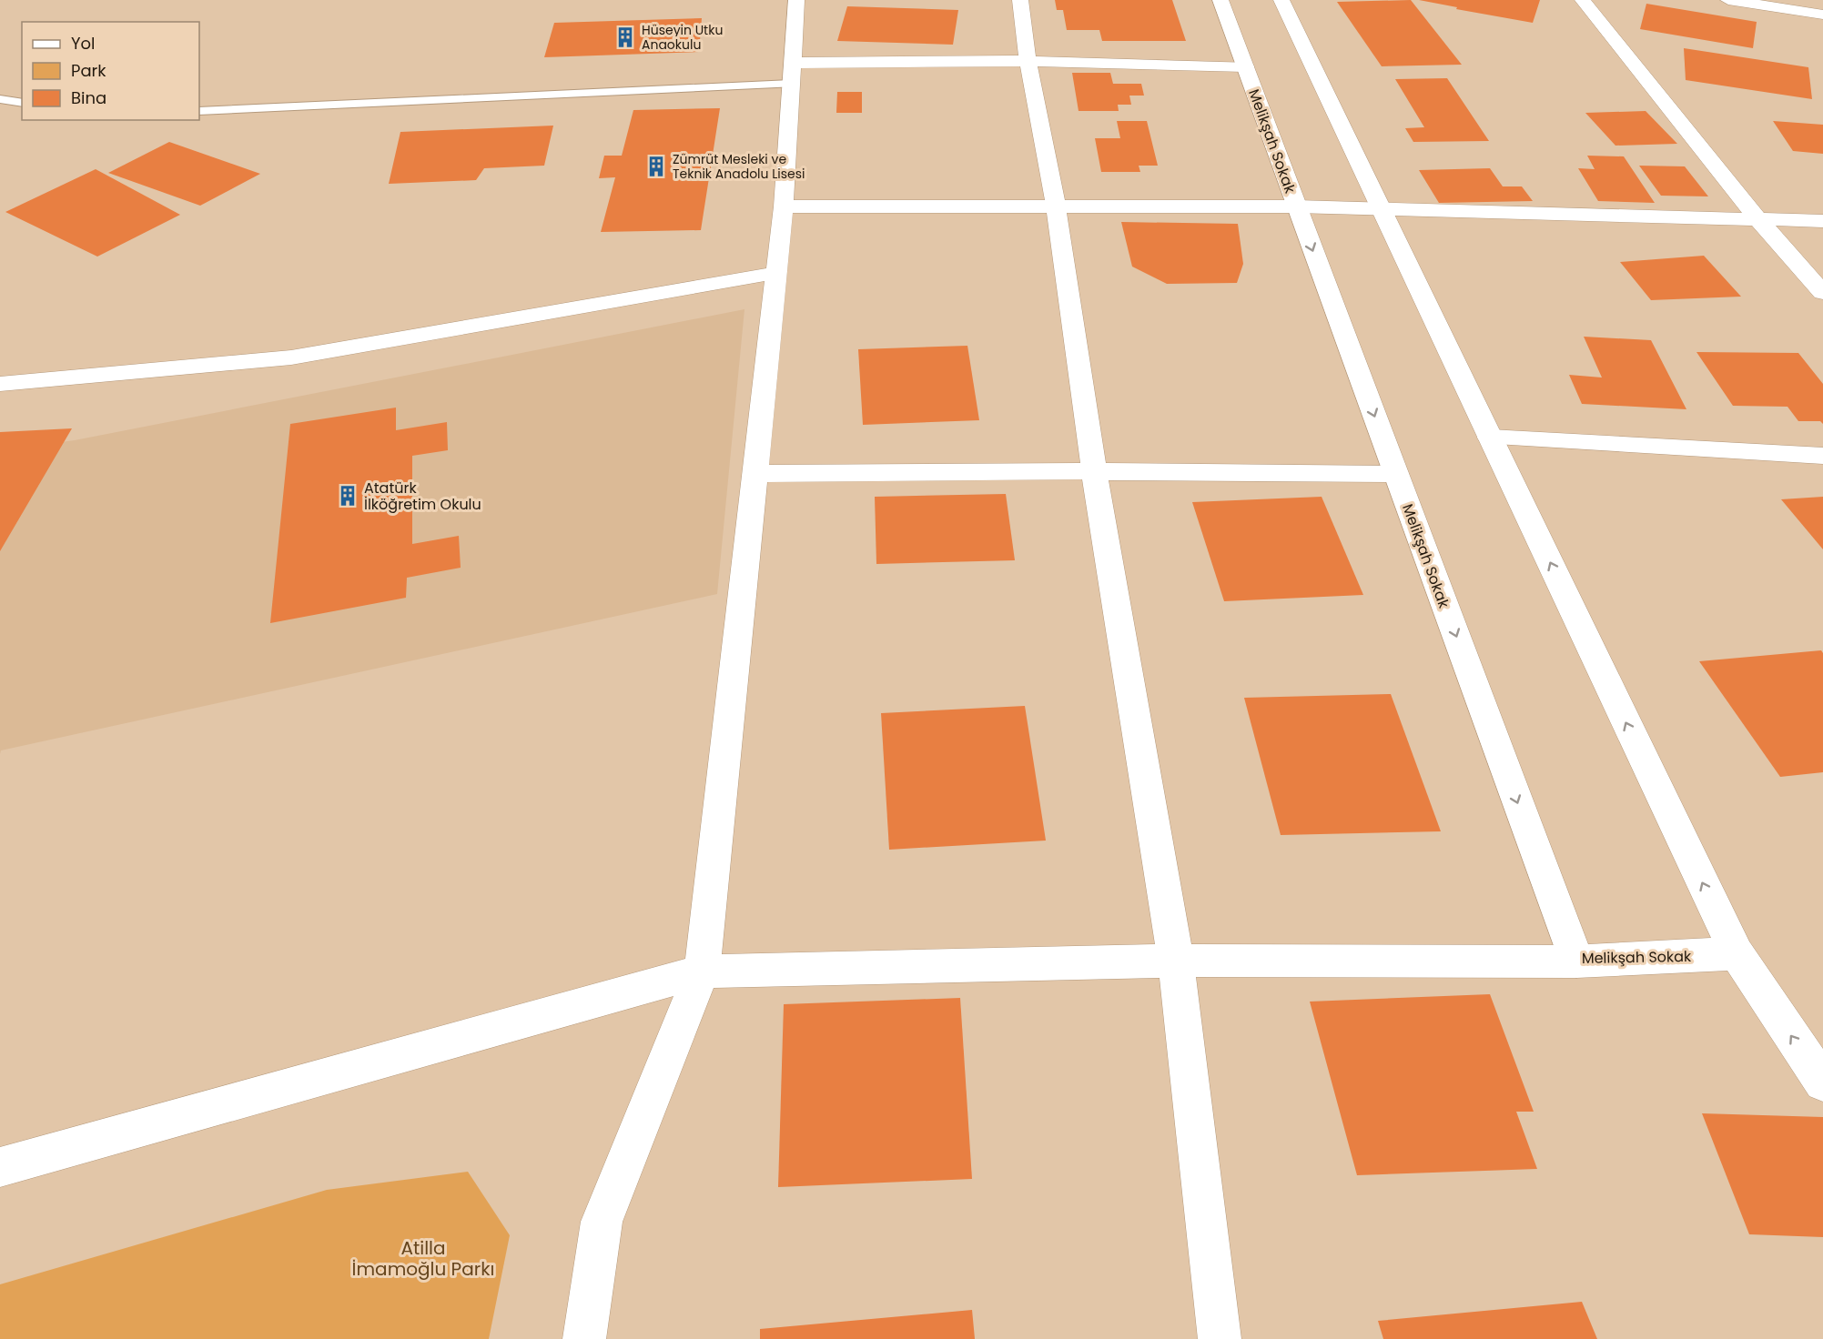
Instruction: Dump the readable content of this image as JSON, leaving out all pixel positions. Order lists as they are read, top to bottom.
{
  "streets": {
    "street": ["Melikşah Sokak"]
  },
  "parks": ["Atilla İmamoğlu Parkı"],
  "places": {
    "building": ["Hüseyin Utku Anaokulu", "Zümrüt Mesleki ve Teknik Anadolu Lisesi", "Atatürk İlköğretim Okulu"]
  },
  "legend": ["Yol", "Park", "Bina"]
}
